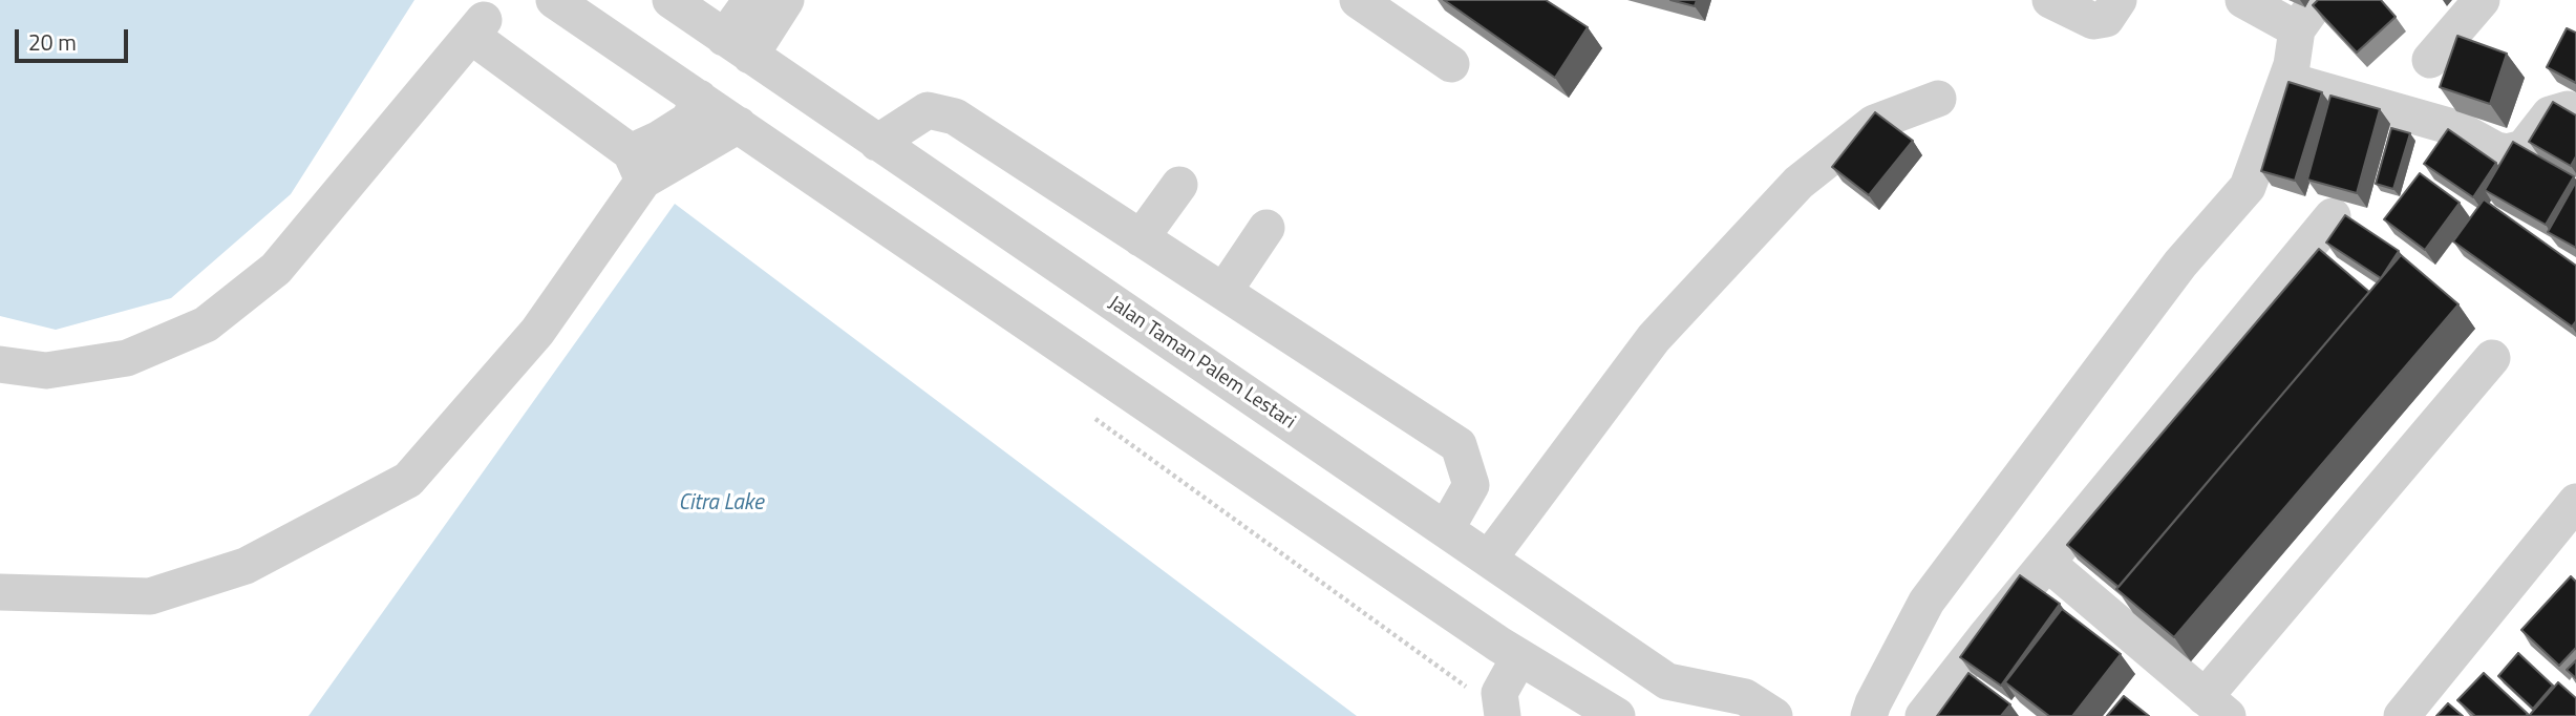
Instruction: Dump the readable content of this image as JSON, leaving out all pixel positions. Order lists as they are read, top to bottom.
{
  "streets": {
    "street": ["Jalan Taman Palem Lestari"]
  },
  "water": ["Citra Lake"],
  "scale_bar": "20 m"
}
